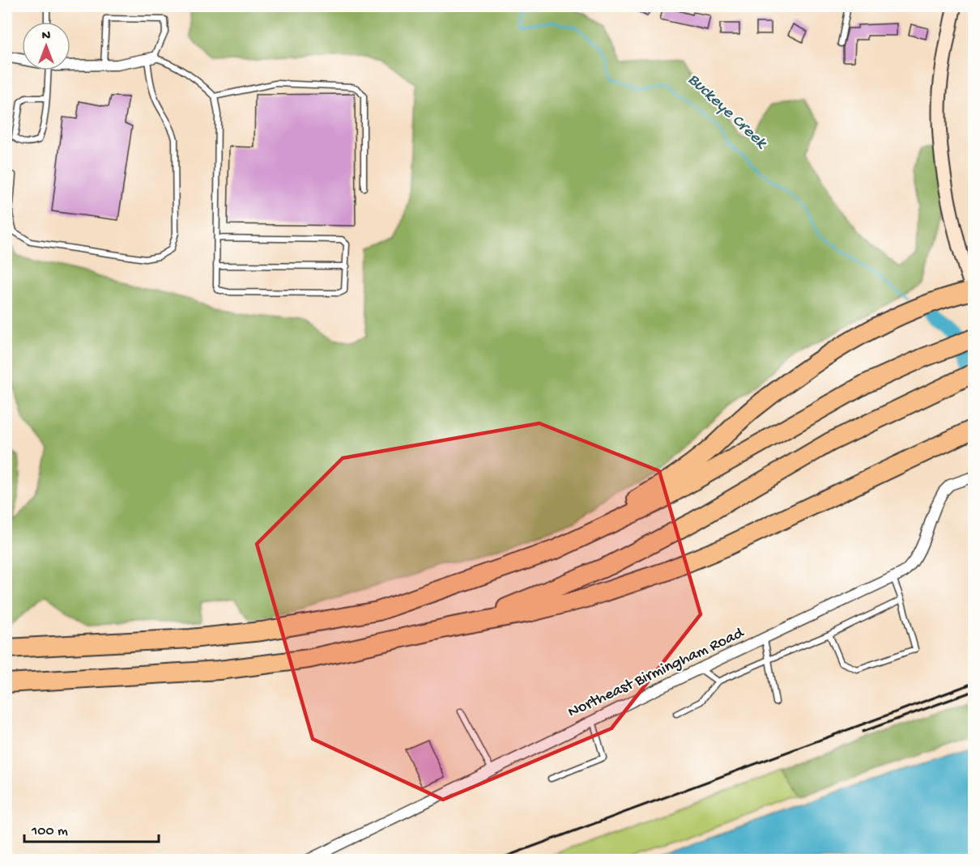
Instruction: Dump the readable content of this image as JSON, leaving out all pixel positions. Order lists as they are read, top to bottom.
{
  "streets": {
    "street": ["Northeast Birmingham Road"]
  },
  "water": ["Buckeye Creek"],
  "scale_bar": "100 m",
  "north": "top"
}
